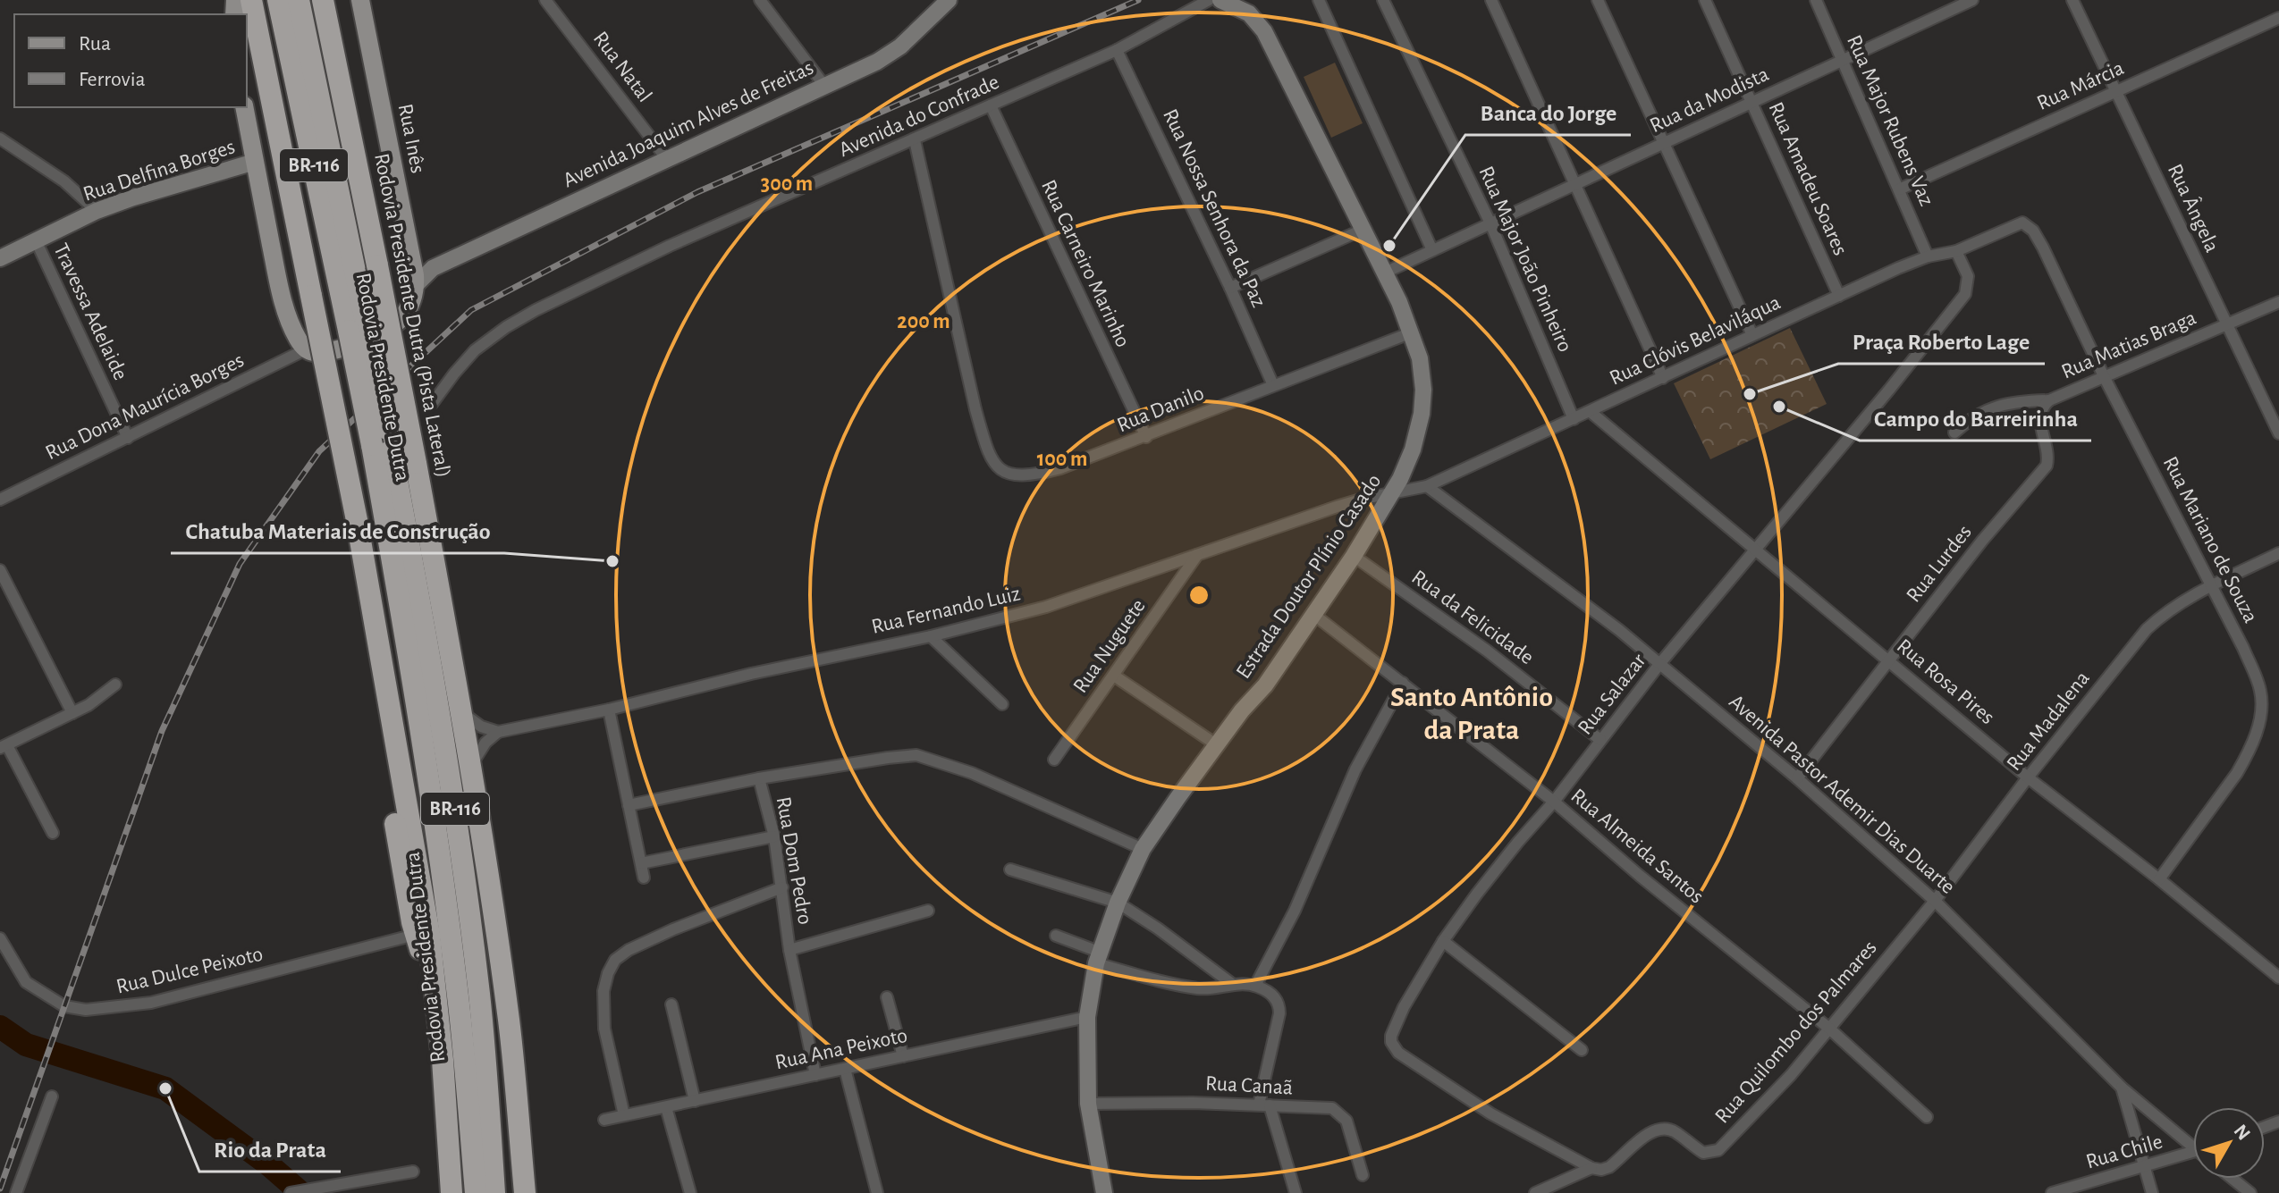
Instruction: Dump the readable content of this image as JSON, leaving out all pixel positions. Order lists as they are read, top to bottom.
{
  "streets": {
    "highway": ["BR-116", "Rodovia Presidente Dutra (Pista Lateral)", "Rodovia Presidente Dutra"],
    "main road": [
      "Avenida Joaquim Alves de Freitas",
      "Rua Inês",
      "Rua Delfina Borges",
      "Estrada Doutor Plínio Casado"
    ],
    "street": [
      "Rua Natal",
      "Rua Márcia",
      "Rua da Modista",
      "Avenida do Confrade",
      "Rua Major Rubens Vaz",
      "Rua Amadeu Soares",
      "Rua Nossa Senhora da Paz",
      "Rua Ângela",
      "Rua Major João Pinheiro",
      "Rua Carneiro Marinho",
      "Travessa Adelaide",
      "Rua Clóvis Belaviláqua",
      "Rua Matias Braga",
      "Rua Dona Maurícia Borges",
      "Rua Danilo",
      "Rua Mariano de Souza",
      "Rua Lurdes",
      "Rua Fernando Luiz",
      "Rua da Felicidade",
      "Rua Nuguete",
      "Rua Rosa Pires",
      "Rua Salazar",
      "Rua Madalena",
      "Avenida Pastor Ademir Dias Duarte",
      "Rua Almeida Santos",
      "Rua Dom Pedro",
      "Rua Dulce Peixoto",
      "Rua Quilombo dos Palmares",
      "Rua Ana Peixoto",
      "Rua Canaã",
      "Rua Chile"
    ]
  },
  "crossings": [
    ["Rua Natal", "Avenida Joaquim Alves de Freitas"],
    ["Rua Márcia", "Rua Major Rubens Vaz"],
    ["Rua Márcia", "Rua Ângela"],
    ["Rua da Modista", "Rua Major Rubens Vaz"],
    ["Rua da Modista", "Rua Amadeu Soares"],
    ["Rua da Modista", "Rua Major João Pinheiro"],
    ["Rua da Modista", "Estrada Doutor Plínio Casado"],
    ["Avenida do Confrade", "Rua Nossa Senhora da Paz"],
    ["Avenida do Confrade", "Rua Carneiro Marinho"],
    ["Avenida do Confrade", "Rua Danilo"],
    ["Rua Major Rubens Vaz", "Rua Clóvis Belaviláqua"],
    ["Avenida Joaquim Alves de Freitas", "Rua Inês"],
    ["Avenida Joaquim Alves de Freitas", "Rua Dona Maurícia Borges"],
    ["Rua Delfina Borges", "Travessa Adelaide"],
    ["Rua Amadeu Soares", "Rua Clóvis Belaviláqua"],
    ["Rua Nossa Senhora da Paz", "Rua Danilo"],
    ["Rua Ângela", "Rua Matias Braga"],
    ["Rua Major João Pinheiro", "Rua Clóvis Belaviláqua"],
    ["Rua Carneiro Marinho", "Rua Danilo"],
    ["Travessa Adelaide", "Rua Dona Maurícia Borges"],
    ["Rua Clóvis Belaviláqua", "Rua Mariano de Souza"],
    ["Rua Clóvis Belaviláqua", "Estrada Doutor Plínio Casado"],
    ["Rua Clóvis Belaviláqua", "Rua Fernando Luiz"],
    ["Rua Clóvis Belaviláqua", "Rua Rosa Pires"],
    ["Rua Clóvis Belaviláqua", "Rua Salazar"],
    ["Rua Clóvis Belaviláqua", "Avenida Pastor Ademir Dias Duarte"],
    ["Rua Matias Braga", "Rua Mariano de Souza"],
    ["Rua Matias Braga", "Rua Lurdes"],
    ["Rua Danilo", "Estrada Doutor Plínio Casado"],
    ["Rua Mariano de Souza", "Rua Rosa Pires"],
    ["Rua Mariano de Souza", "Rua Madalena"],
    ["Rua Lurdes", "Rua Rosa Pires"],
    ["Rua Lurdes", "Avenida Pastor Ademir Dias Duarte"],
    ["Estrada Doutor Plínio Casado", "Rua Fernando Luiz"],
    ["Estrada Doutor Plínio Casado", "Rua da Felicidade"],
    ["Estrada Doutor Plínio Casado", "Rua Almeida Santos"],
    ["Estrada Doutor Plínio Casado", "Rua Ana Peixoto"],
    ["Estrada Doutor Plínio Casado", "Rua Canaã"],
    ["Rua Fernando Luiz", "Rua Nuguete"],
    ["Rua da Felicidade", "Rua Salazar"],
    ["Rua Rosa Pires", "Rua Salazar"],
    ["Rua Rosa Pires", "Rua Madalena"],
    ["Rua Salazar", "Avenida Pastor Ademir Dias Duarte"],
    ["Rua Salazar", "Rua Almeida Santos"],
    ["Rua Salazar", "Rua Quilombo dos Palmares"],
    ["Rua Madalena", "Avenida Pastor Ademir Dias Duarte"],
    ["Rua Madalena", "Rua Quilombo dos Palmares"],
    ["Avenida Pastor Ademir Dias Duarte", "Rua Quilombo dos Palmares"],
    ["Rua Almeida Santos", "Rua Quilombo dos Palmares"],
    ["Rua Dom Pedro", "Rua Ana Peixoto"]
  ],
  "districts": ["Santo Antônio da Prata"],
  "places": [
    "Banca do Jorge",
    "Praça Roberto Lage",
    "Campo do Barreirinha",
    "Chatuba Materiais de Construção",
    "Rio da Prata"
  ],
  "legend": ["Rua", "Ferrovia"],
  "north": "top right",
  "rings": ["300 m", "200 m", "100 m"]
}
